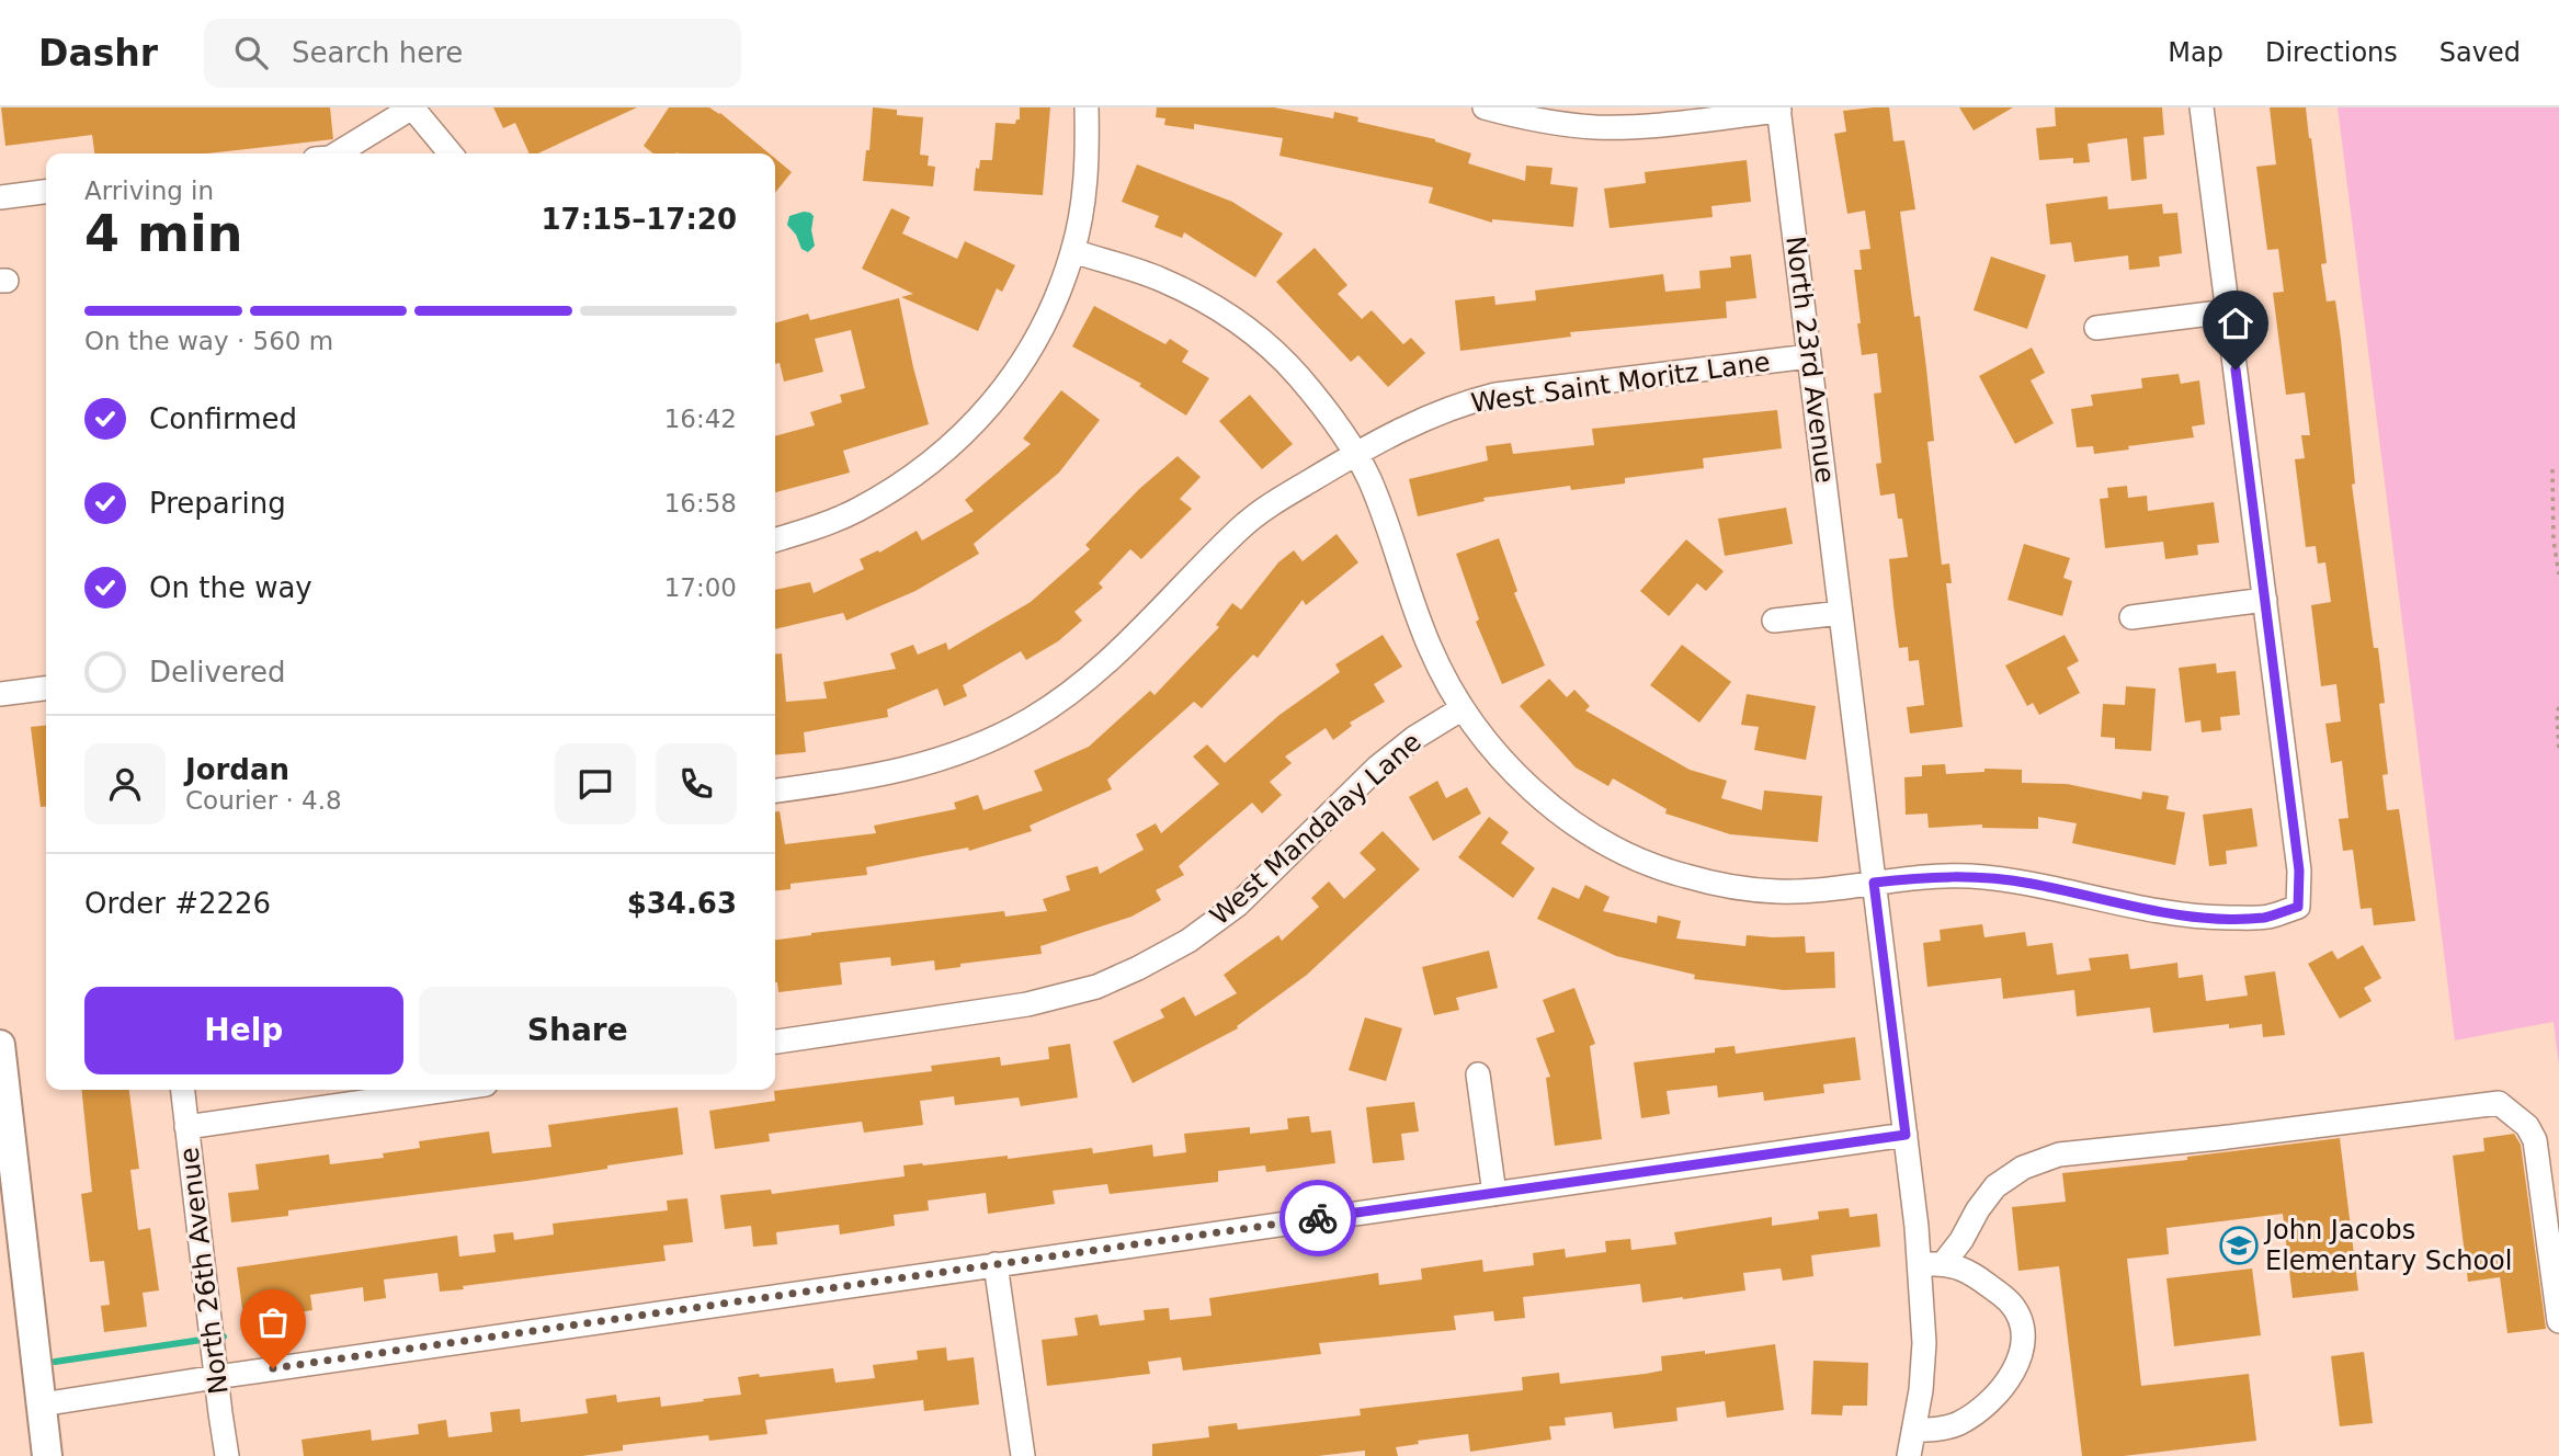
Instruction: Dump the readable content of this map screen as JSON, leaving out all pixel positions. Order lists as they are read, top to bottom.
{
  "streets": {
    "street": [
      "North 23rd Avenue",
      "West Saint Moritz Lane",
      "West Mandalay Lane",
      "North 26th Avenue"
    ]
  },
  "crossings": [
    ["North 23rd Avenue", "West Saint Moritz Lane"]
  ],
  "places": {
    "school or university": ["John Jacobs Elementary School"]
  },
  "page": {
    "header": "Dashr",
    "search": "Search here",
    "nav": ["Map", "Directions", "Saved"],
    "heading": ["4 min", "Arriving in", "17:15–17:20"],
    "panel": [
      "Jordan",
      "Courier · 4.8",
      "Order #2226",
      "$34.63"
    ],
    "bar": "On the way · 560 m",
    "list": [
      ["Confirmed", "16:42"],
      ["Preparing", "16:58"],
      ["On the way", "17:00"],
      "Delivered"
    ],
    "buttons": ["Help", "Share"]
  }
}
